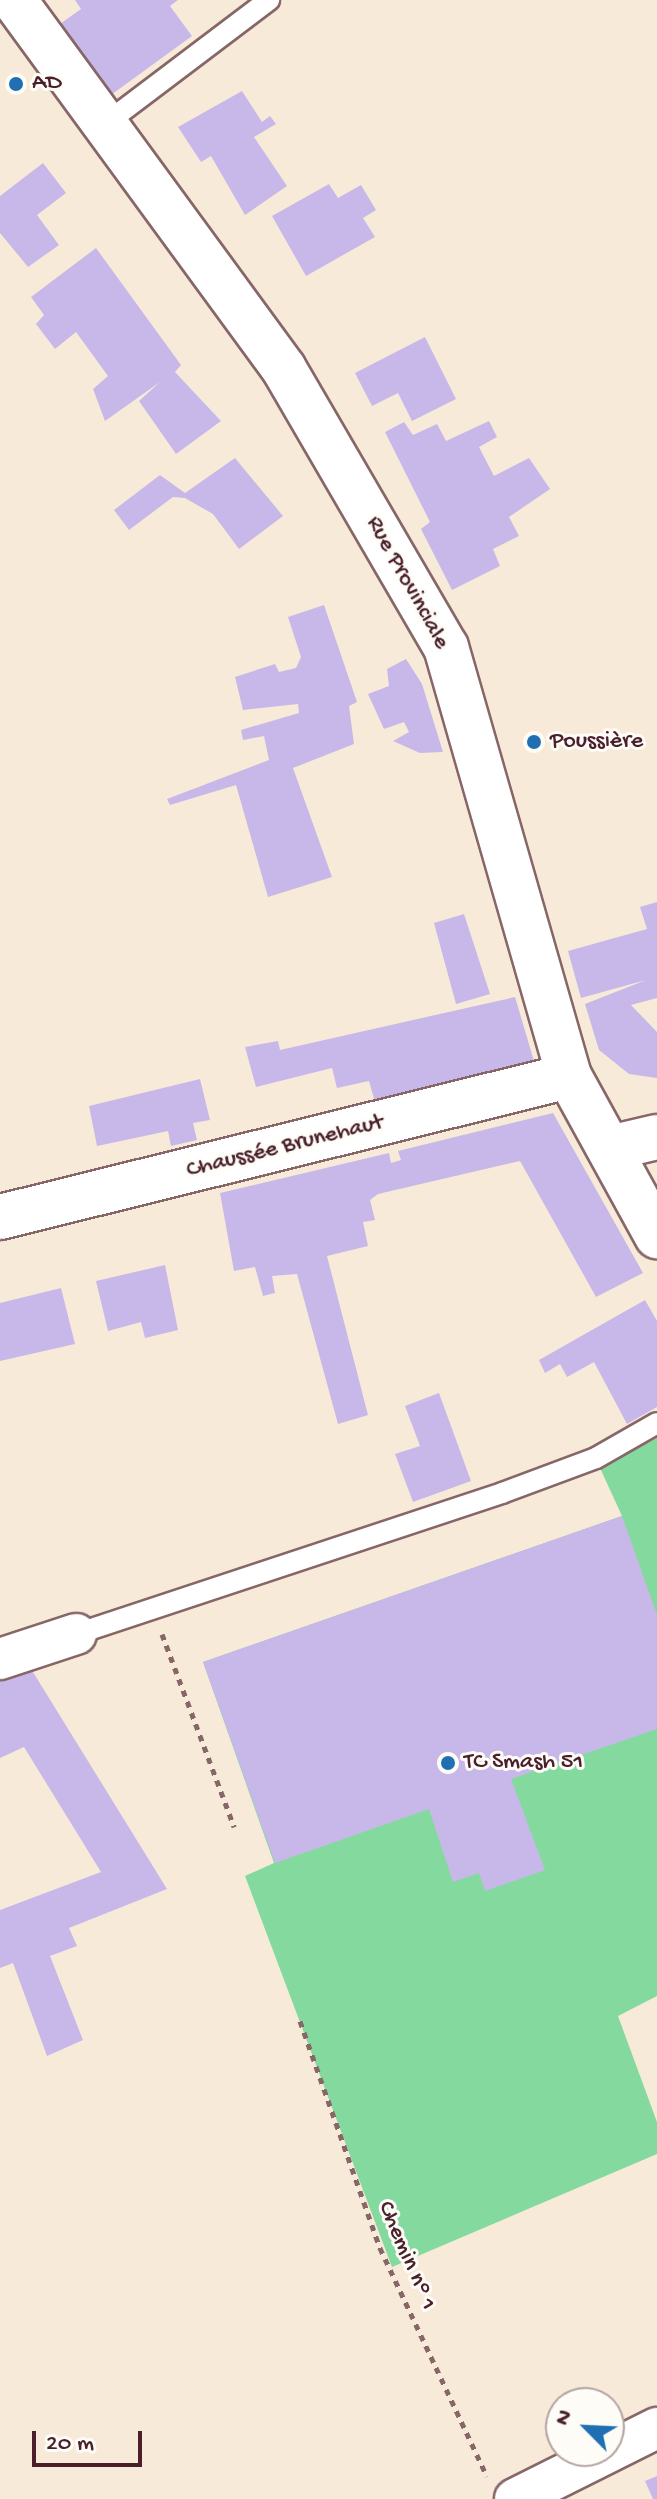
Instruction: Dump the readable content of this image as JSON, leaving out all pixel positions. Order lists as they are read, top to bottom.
{
  "streets": {
    "main road": ["Rue Provinciale", "Chaussée Brunehaut"],
    "path": ["Chemin n° 1"]
  },
  "crossings": [
    ["Rue Provinciale", "Chaussée Brunehaut"]
  ],
  "places": ["AD", "Poussière", "TC Smash 51"],
  "scale_bar": "20 m",
  "north": "top left"
}
